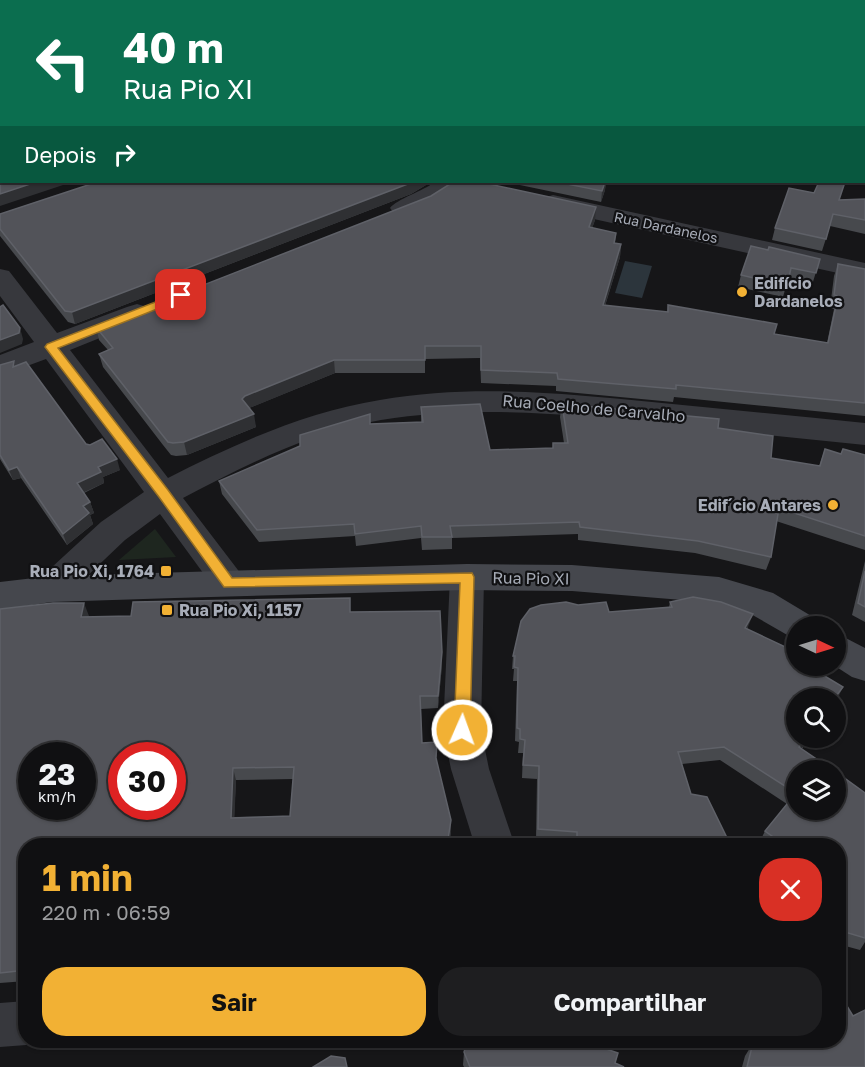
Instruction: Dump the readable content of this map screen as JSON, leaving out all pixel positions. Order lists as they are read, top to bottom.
{
  "streets": {
    "street": ["Rua Dardanelos", "Rua Coelho de Carvalho", "Rua Pio XI"]
  },
  "crossings": [
    ["Rua Coelho de Carvalho", "Rua Pio XI"]
  ],
  "places": {
    "other": ["Edifício Dardanelos", "Edif´cio Antares"],
    "transit": ["Rua Pio Xi, 1764", "Rua Pio Xi, 1157"]
  },
  "north": "right",
  "page": {
    "turn": ["40 m", "Rua Pio XI"],
    "then": "Depois",
    "speed": "23 km/h",
    "limit": "30",
    "heading": ["1 min", "220 m · 06:59"],
    "buttons": ["Sair", "Compartilhar"]
  }
}
